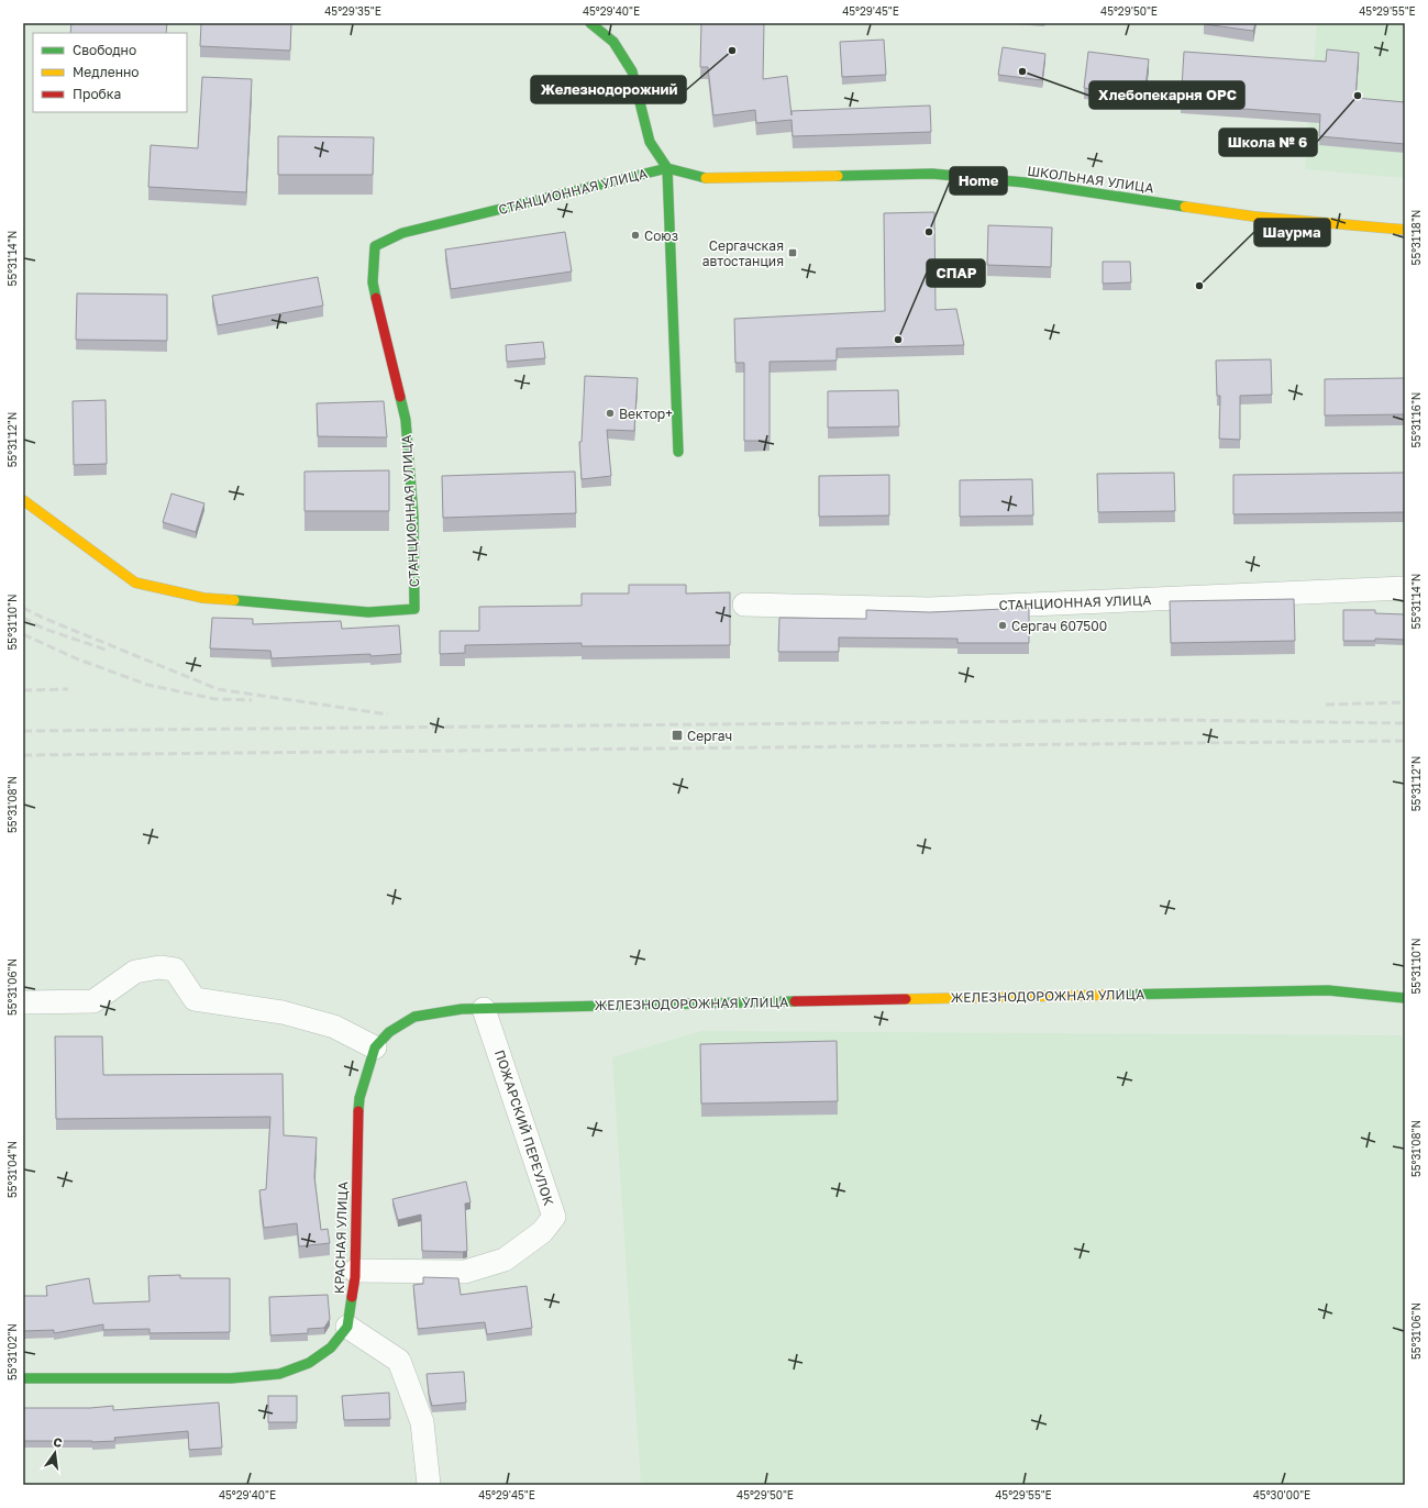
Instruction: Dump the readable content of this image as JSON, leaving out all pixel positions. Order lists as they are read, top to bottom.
{
  "streets": {
    "street": [
      "ШКОЛЬНАЯ УЛИЦА",
      "СТАНЦИОННАЯ УЛИЦА",
      "ЖЕЛЕЗНОДОРОЖНАЯ УЛИЦА",
      "ПОЖАРСКИЙ ПЕРЕУЛОК",
      "КРАСНАЯ УЛИЦА"
    ]
  },
  "crossings": [
    ["ШКОЛЬНАЯ УЛИЦА", "СТАНЦИОННАЯ УЛИЦА"],
    ["ЖЕЛЕЗНОДОРОЖНАЯ УЛИЦА", "ПОЖАРСКИЙ ПЕРЕУЛОК"],
    ["ЖЕЛЕЗНОДОРОЖНАЯ УЛИЦА", "КРАСНАЯ УЛИЦА"],
    ["ПОЖАРСКИЙ ПЕРЕУЛОК", "КРАСНАЯ УЛИЦА"]
  ],
  "places": {
    "other": [
      "Железнодорожний",
      "Хлебопекарня ОРС",
      "Школа № 6",
      "Home",
      "Союз",
      "Шаурма",
      "СПАР",
      "Вектор+",
      "Сергач 607500"
    ],
    "transit": ["Сергачская автостанция", "Сергач"]
  },
  "legend": ["Свободно", "Медленно", "Пробка"],
  "north": "top",
  "coordinates": [
    "45°29'35\"E",
    "45°29'40\"E",
    "45°29'45\"E",
    "45°29'50\"E",
    "45°29'55\"E",
    "55°31'18\"N",
    "55°31'14\"N",
    "55°31'16\"N",
    "55°31'12\"N",
    "55°31'10\"N",
    "55°31'08\"N",
    "55°31'06\"N",
    "55°31'04\"N",
    "55°31'02\"N",
    "45°30'00\"E"
  ]
}
